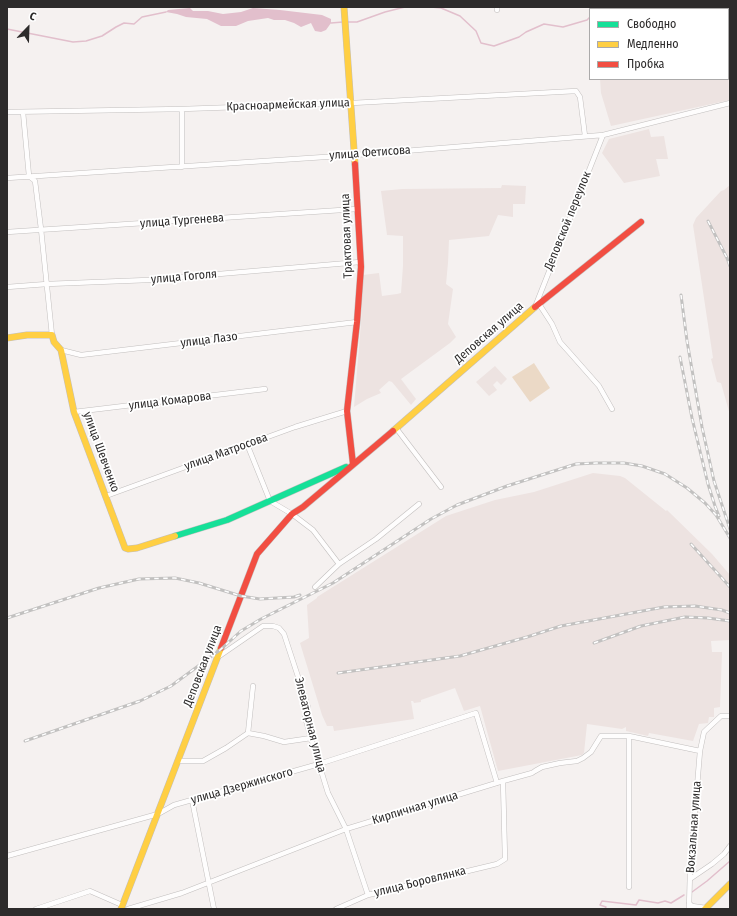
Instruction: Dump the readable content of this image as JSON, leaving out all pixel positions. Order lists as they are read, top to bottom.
{
  "streets": {
    "street": [
      "Красноармейская улица",
      "улица Фетисова",
      "улица Тургенева",
      "Деповской переулок",
      "Трактовая улица",
      "улица Гоголя",
      "Деповская улица",
      "улица Лазо",
      "улица Комарова",
      "улица Шевченко",
      "улица Матросова",
      "Элеваторная улица",
      "улица Дзержинского",
      "Кирпичная улица",
      "Вокзальная улица",
      "улица Боровлянка"
    ]
  },
  "crossings": [
    ["Красноармейская улица", "улица Фетисова"],
    ["Красноармейская улица", "Трактовая улица"],
    ["улица Фетисова", "Деповской переулок"],
    ["улица Фетисова", "Трактовая улица"],
    ["улица Тургенева", "Трактовая улица"],
    ["Деповской переулок", "Деповская улица"],
    ["Трактовая улица", "улица Гоголя"],
    ["Трактовая улица", "Деповская улица"],
    ["Трактовая улица", "улица Лазо"],
    ["Трактовая улица", "улица Матросова"],
    ["Деповская улица", "улица Шевченко"],
    ["Деповская улица", "Элеваторная улица"],
    ["Деповская улица", "улица Дзержинского"],
    ["улица Лазо", "улица Шевченко"],
    ["улица Комарова", "улица Шевченко"],
    ["улица Шевченко", "улица Матросова"],
    ["Элеваторная улица", "улица Дзержинского"],
    ["Элеваторная улица", "Кирпичная улица"],
    ["Элеваторная улица", "улица Боровлянка"],
    ["улица Дзержинского", "Кирпичная улица"],
    ["Кирпичная улица", "Вокзальная улица"],
    ["Кирпичная улица", "улица Боровлянка"]
  ],
  "legend": ["Свободно", "Медленно", "Пробка"],
  "north": "top right"
}
